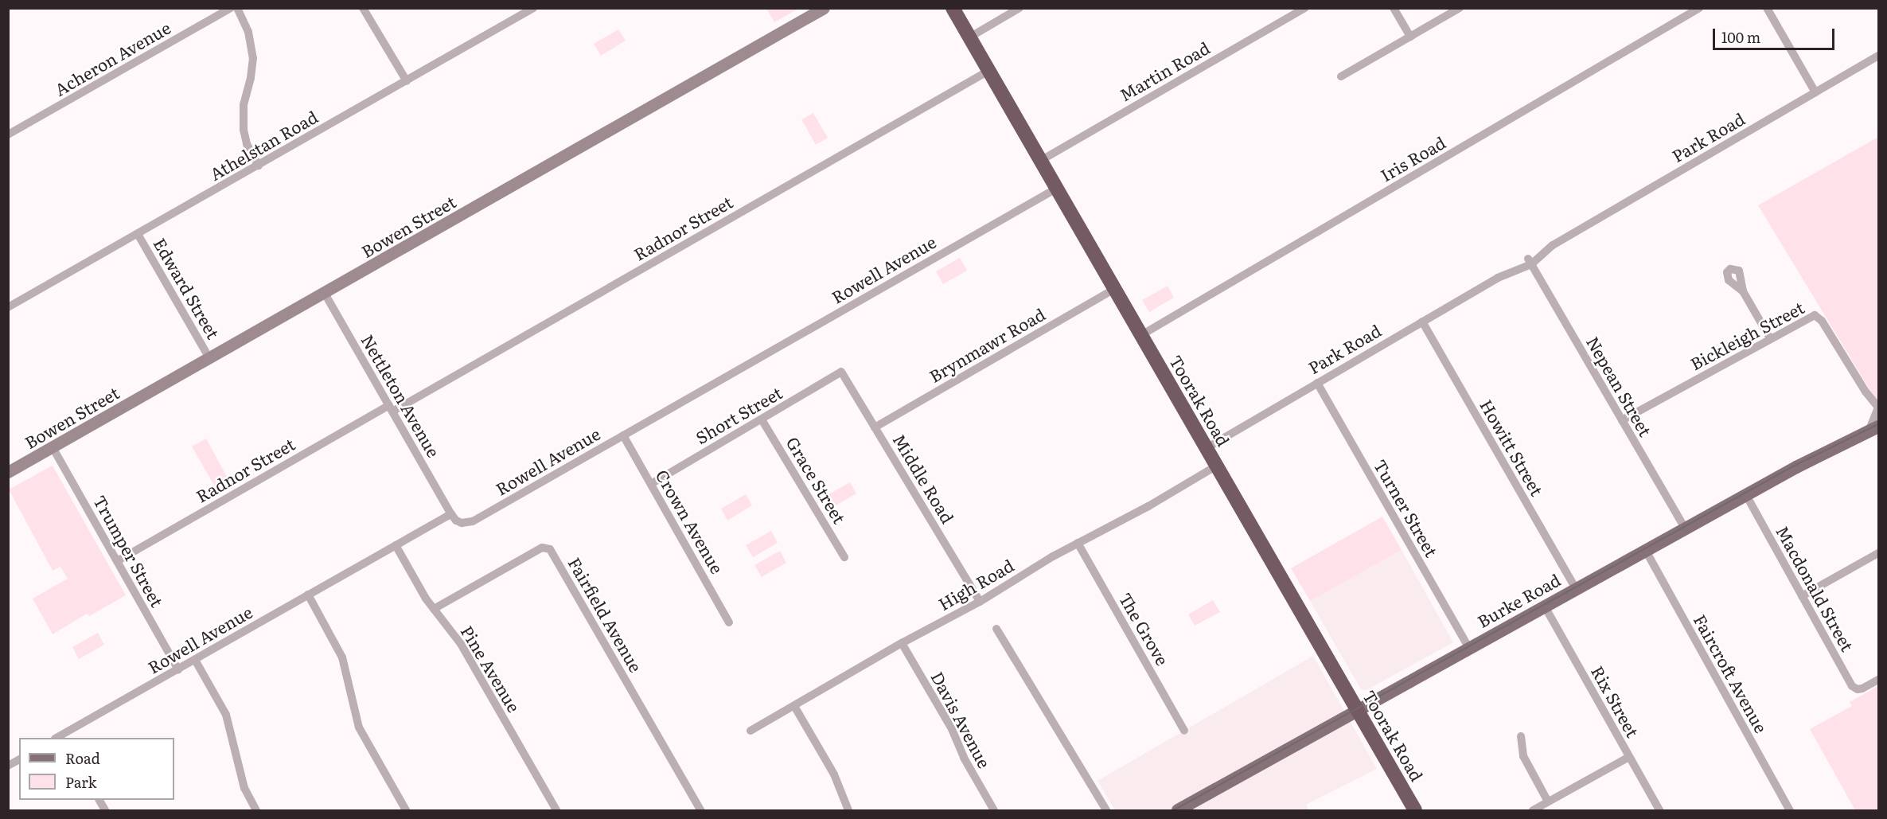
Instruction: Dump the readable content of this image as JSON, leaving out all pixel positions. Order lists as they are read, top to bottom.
{
  "streets": {
    "highway": ["Toorak Road"],
    "main road": ["Burke Road"],
    "street": [
      "Acheron Avenue",
      "Martin Road",
      "Park Road",
      "Athelstan Road",
      "Iris Road",
      "Bowen Street",
      "Radnor Street",
      "Rowell Avenue",
      "Edward Street",
      "Bickleigh Street",
      "Brynmawr Road",
      "Nepean Street",
      "Nettleton Avenue",
      "Short Street",
      "Howitt Street",
      "Middle Road",
      "Grace Street",
      "Turner Street",
      "Crown Avenue",
      "Trumper Street",
      "High Road",
      "Macdonald Street",
      "Fairfield Avenue",
      "The Grove",
      "Pine Avenue",
      "Faircroft Avenue",
      "Rix Street",
      "Davis Avenue"
    ]
  },
  "crossings": [
    ["Martin Road", "Toorak Road"],
    ["Park Road", "Nepean Street"],
    ["Park Road", "Toorak Road"],
    ["Park Road", "Howitt Street"],
    ["Park Road", "Turner Street"],
    ["Athelstan Road", "Edward Street"],
    ["Iris Road", "Toorak Road"],
    ["Bowen Street", "Edward Street"],
    ["Bowen Street", "Nettleton Avenue"],
    ["Bowen Street", "Trumper Street"],
    ["Radnor Street", "Nettleton Avenue"],
    ["Radnor Street", "Toorak Road"],
    ["Radnor Street", "Trumper Street"],
    ["Rowell Avenue", "Nettleton Avenue"],
    ["Rowell Avenue", "Toorak Road"],
    ["Rowell Avenue", "Crown Avenue"],
    ["Rowell Avenue", "Trumper Street"],
    ["Rowell Avenue", "Pine Avenue"],
    ["Bickleigh Street", "Nepean Street"],
    ["Bickleigh Street", "Burke Road"],
    ["Brynmawr Road", "Toorak Road"],
    ["Brynmawr Road", "Middle Road"],
    ["Nepean Street", "Burke Road"],
    ["Toorak Road", "High Road"],
    ["Toorak Road", "Burke Road"],
    ["Short Street", "Middle Road"],
    ["Short Street", "Grace Street"],
    ["Short Street", "Crown Avenue"],
    ["Howitt Street", "Burke Road"],
    ["Middle Road", "High Road"],
    ["Turner Street", "Burke Road"],
    ["High Road", "The Grove"],
    ["High Road", "Davis Avenue"],
    ["Macdonald Street", "Burke Road"],
    ["Burke Road", "Faircroft Avenue"],
    ["Burke Road", "Rix Street"],
    ["Fairfield Avenue", "Pine Avenue"]
  ],
  "legend": ["Road", "Park"],
  "scale_bar": "100 m"
}
